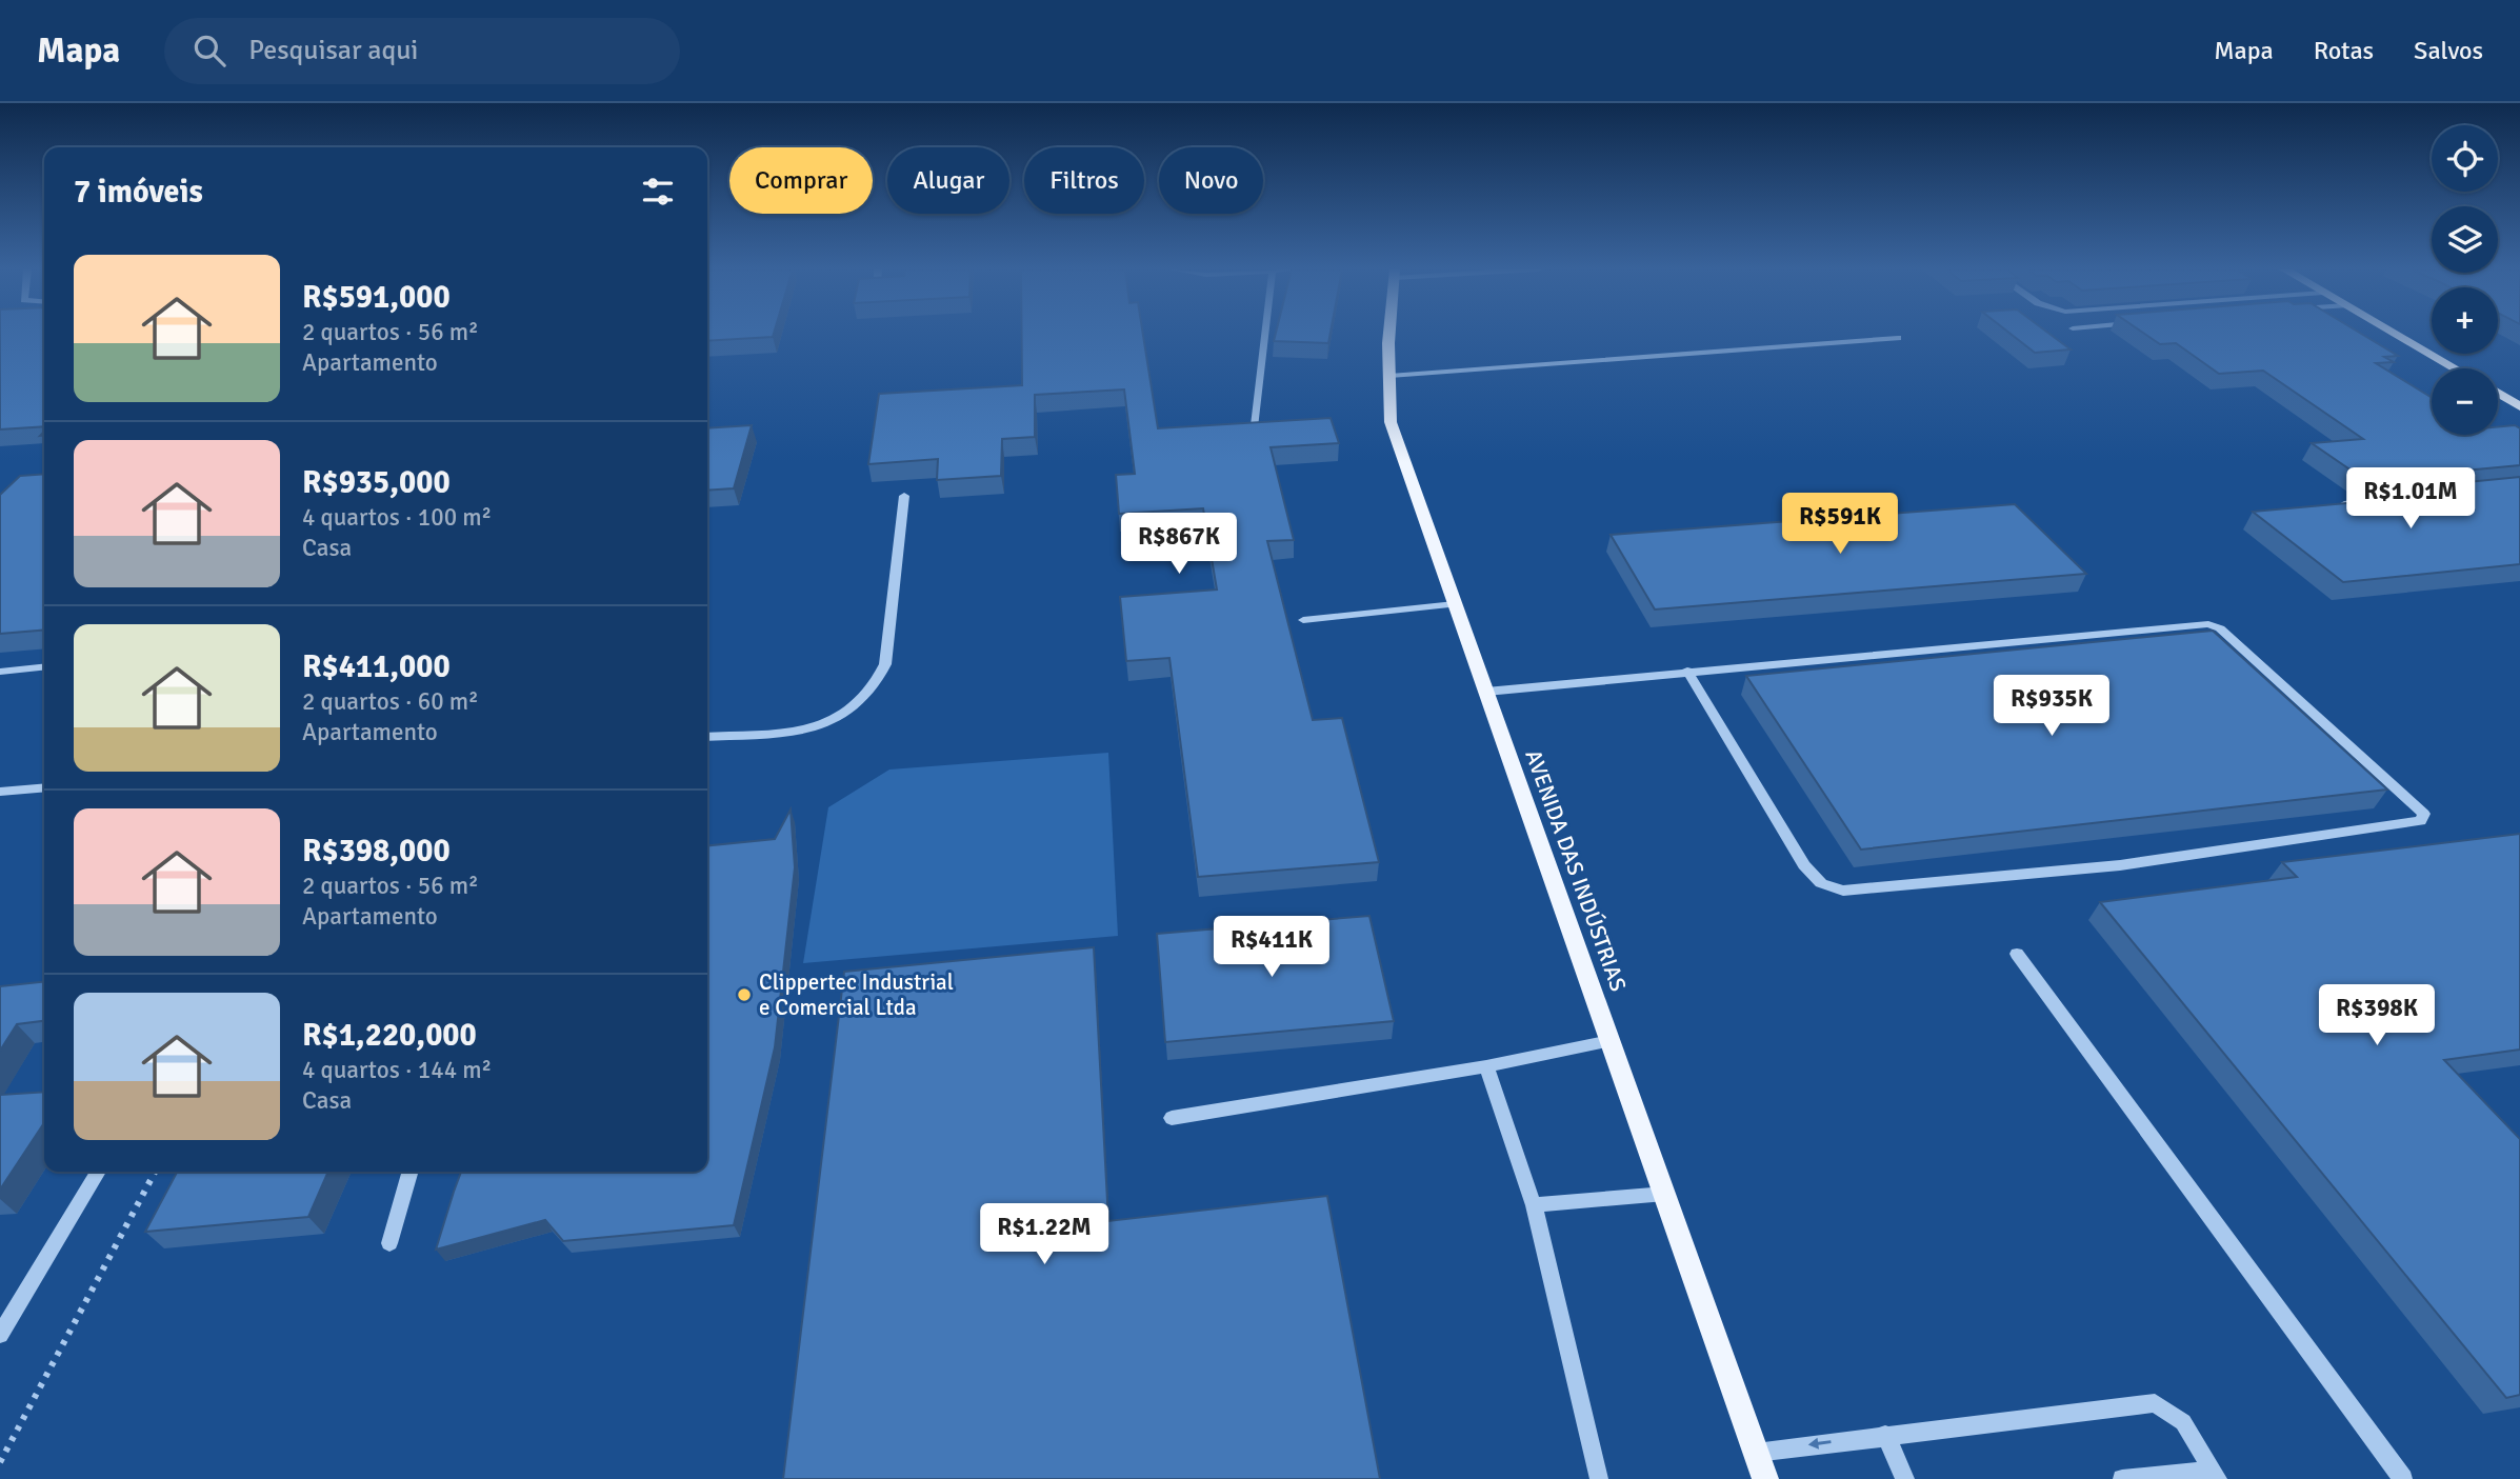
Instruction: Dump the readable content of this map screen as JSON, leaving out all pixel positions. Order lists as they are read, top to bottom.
{
  "streets": {
    "main road": ["AVENIDA DAS INDÚSTRIAS"]
  },
  "places": ["Clippertec Industrial e Comercial Ltda"],
  "page": {
    "header": "Mapa",
    "search": "Pesquisar aqui",
    "nav": ["Mapa", "Rotas", "Salvos"],
    "map_buttons": ["+", "−"],
    "chip": [
      "Comprar",
      "Alugar",
      "Filtros",
      "Novo"
    ],
    "heading": "7 imóveis",
    "list": [
      {
        "name": "R$591,000",
        "note": "2 quartos · 56 m² · Apartamento"
      },
      {
        "name": "R$935,000",
        "note": "4 quartos · 100 m² · Casa"
      },
      {
        "name": "R$411,000",
        "note": "2 quartos · 60 m² · Apartamento"
      },
      {
        "name": "R$398,000",
        "note": "2 quartos · 56 m² · Apartamento"
      },
      {
        "name": "R$1,220,000",
        "note": "4 quartos · 144 m² · Casa"
      }
    ],
    "price": [
      "R$1.01M",
      "R$591K",
      "R$867K",
      "R$935K",
      "R$411K",
      "R$398K",
      "R$1.22M"
    ]
  }
}
